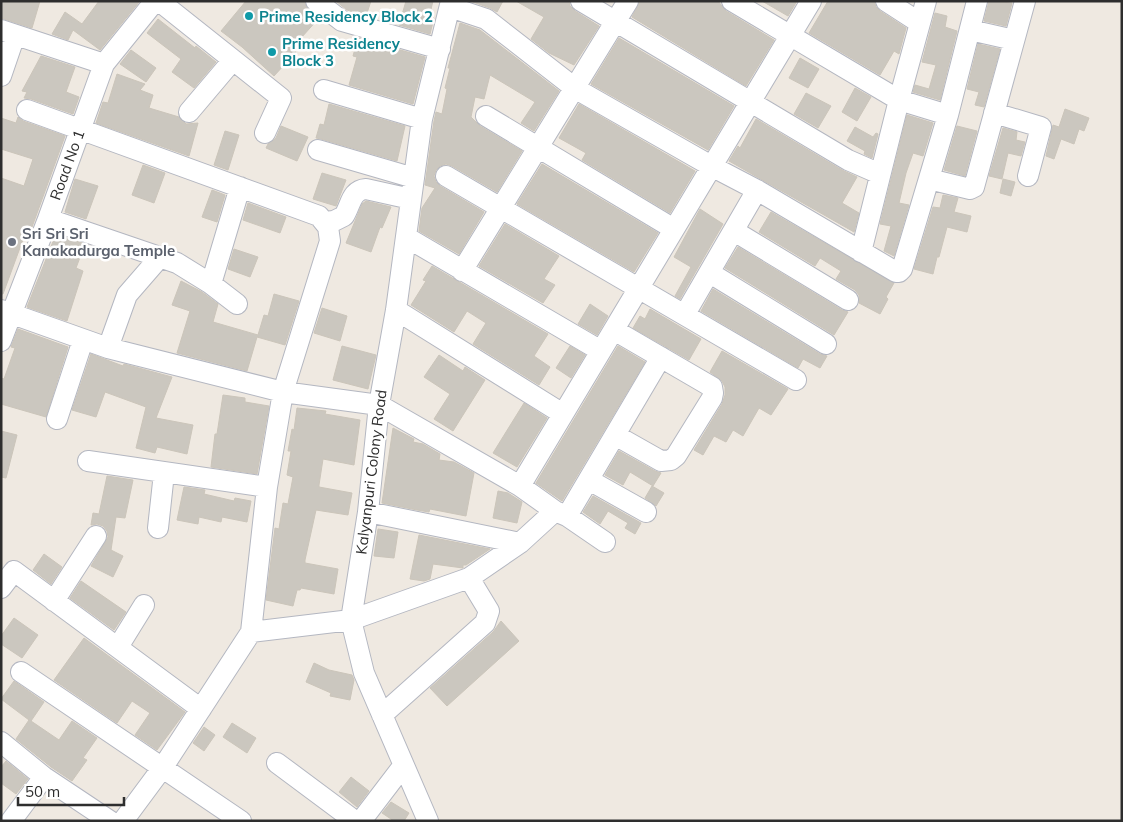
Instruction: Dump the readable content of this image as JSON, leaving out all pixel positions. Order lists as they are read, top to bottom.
{
  "streets": {
    "street": ["Road No 1", "Kalyanpuri Colony Road"]
  },
  "places": ["Prime Residency Block 2", "Prime Residency Block 3", "Sri Sri Sri Kanakadurga Temple"],
  "scale_bar": "50 m"
}
